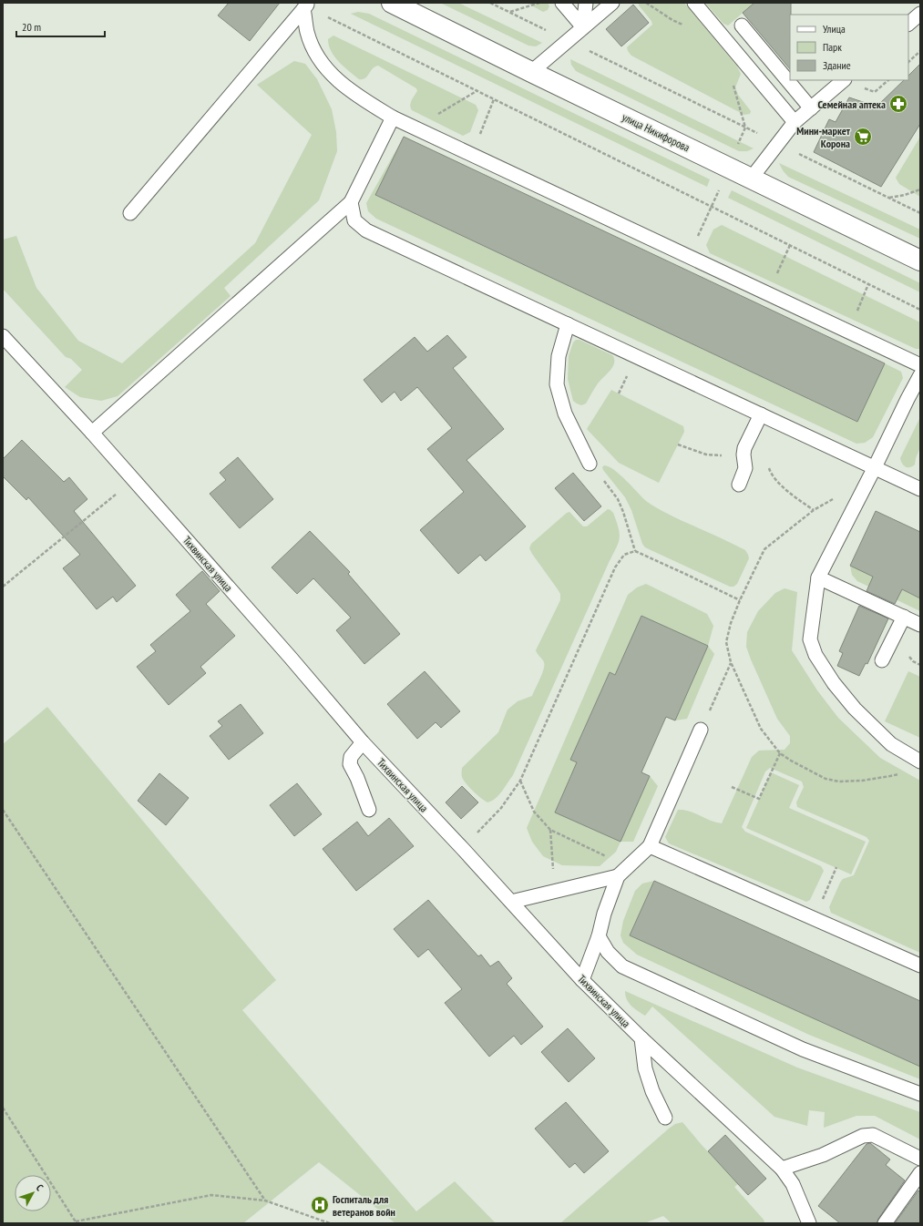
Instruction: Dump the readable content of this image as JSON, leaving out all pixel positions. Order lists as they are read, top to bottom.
{
  "streets": {
    "main road": ["улица Никифорова"],
    "lane": ["Тихвинская улица"]
  },
  "places": {
    "pharmacy": ["Семейная аптека"],
    "supermarket": ["Мини-маркет Корона"],
    "hospital": ["Госпиталь для ветеранов войн"]
  },
  "legend": ["Улица", "Парк", "Здание"],
  "scale_bar": "20 m",
  "north": "top right"
}
